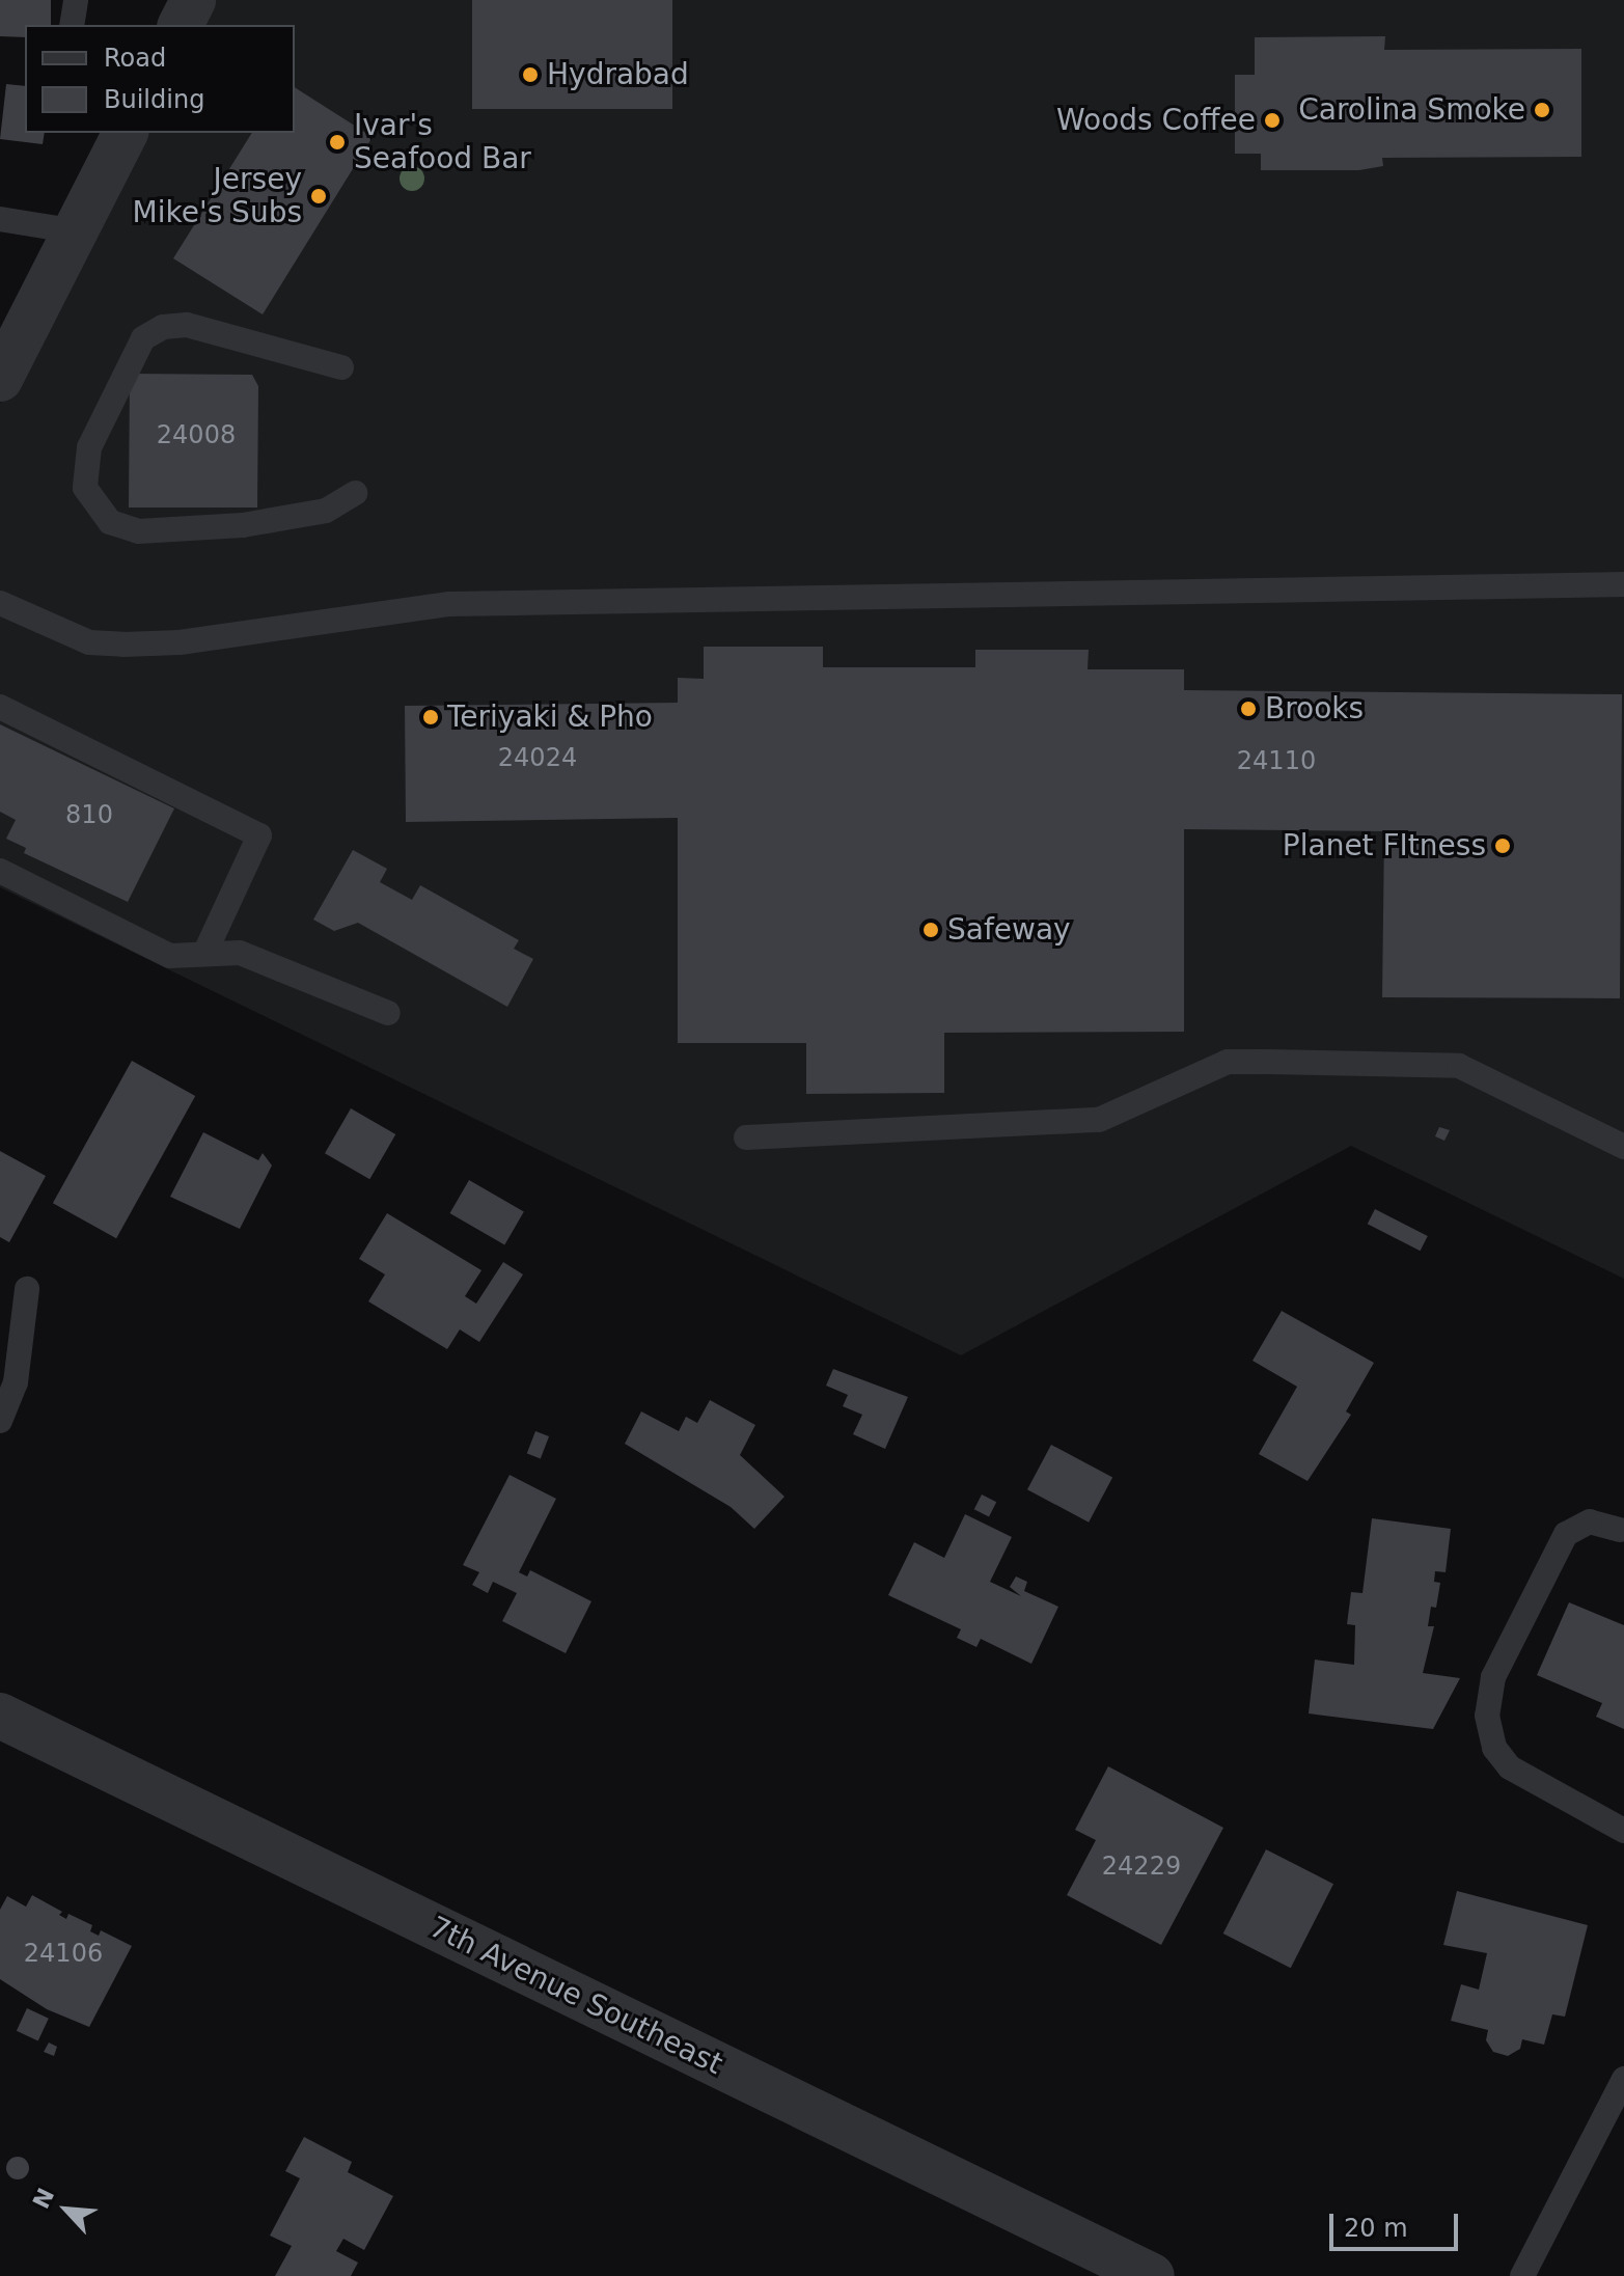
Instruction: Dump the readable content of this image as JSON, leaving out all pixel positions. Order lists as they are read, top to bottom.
{
  "streets": {
    "street": ["7th Avenue Southeast"]
  },
  "places": [
    "Hydrabad",
    "Carolina Smoke",
    "Woods Coffee",
    "Ivar's Seafood Bar",
    "Jersey Mike's Subs",
    "Brooks",
    "Teriyaki & Pho",
    "Planet FItness",
    "Safeway"
  ],
  "house_numbers": [
    "24008",
    "24024",
    "24110",
    "810",
    "24229",
    "24106"
  ],
  "legend": ["Road", "Building"],
  "scale_bar": "20 m",
  "north": "top left"
}
